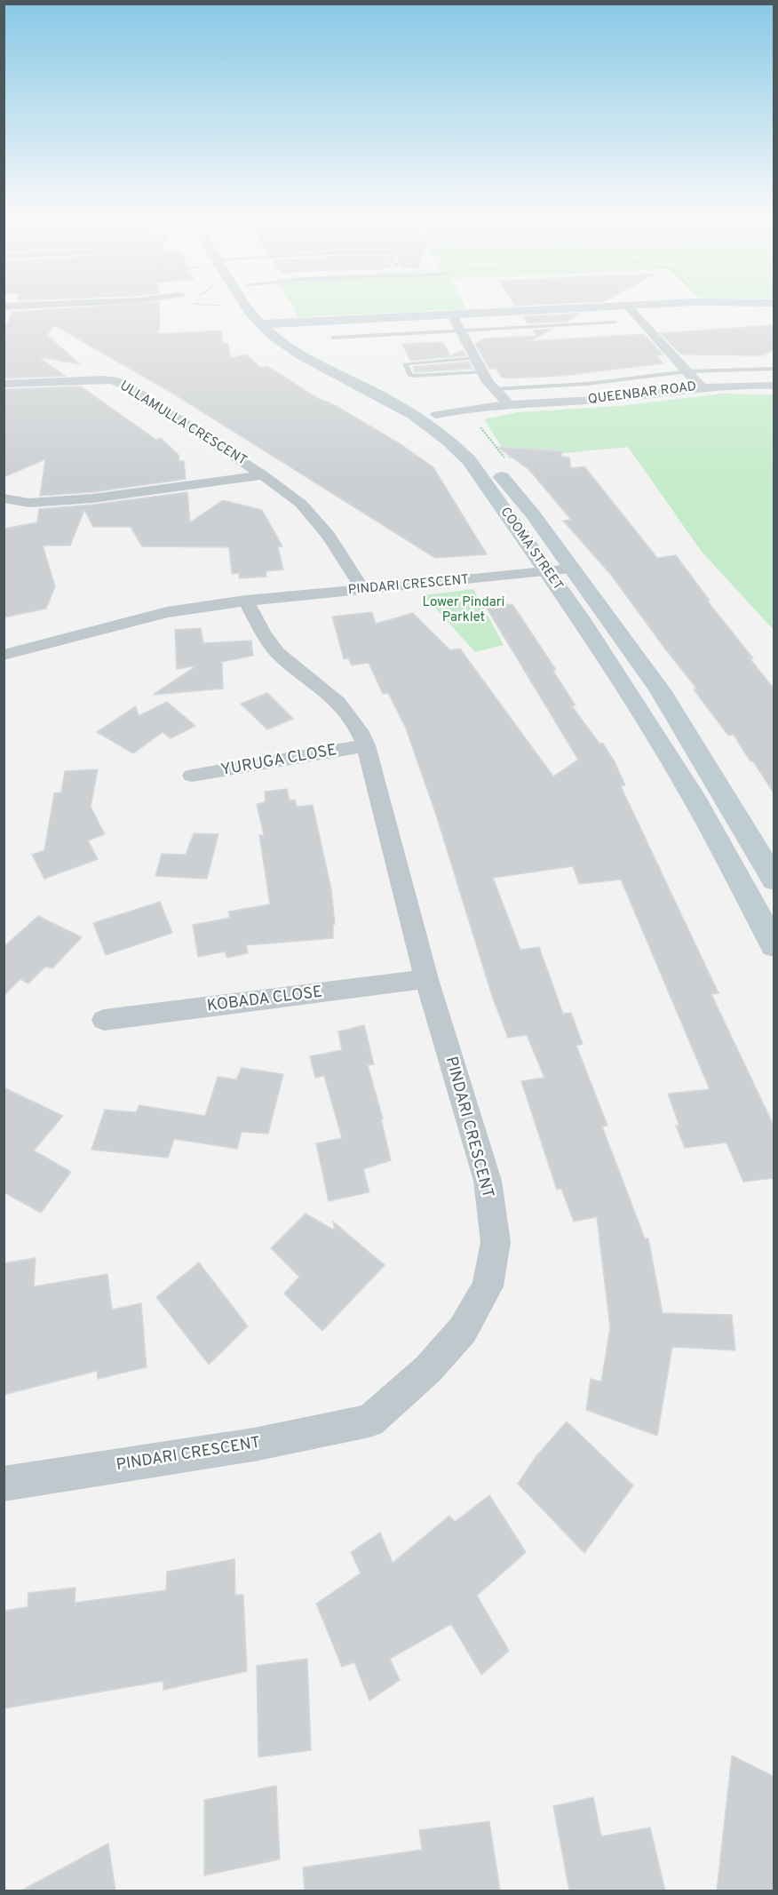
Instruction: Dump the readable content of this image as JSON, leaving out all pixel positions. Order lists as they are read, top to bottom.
{
  "streets": {
    "main road": ["COOMA STREET"],
    "street": [
      "QUEENBAR ROAD",
      "ULLAMULLA CRESCENT",
      "PINDARI CRESCENT",
      "YURUGA CLOSE",
      "KOBADA CLOSE"
    ]
  },
  "crossings": [
    ["QUEENBAR ROAD", "COOMA STREET"],
    ["ULLAMULLA CRESCENT", "PINDARI CRESCENT"],
    ["COOMA STREET", "PINDARI CRESCENT"],
    ["PINDARI CRESCENT", "YURUGA CLOSE"],
    ["PINDARI CRESCENT", "KOBADA CLOSE"]
  ],
  "parks": ["Lower Pindari Parklet"]
}
